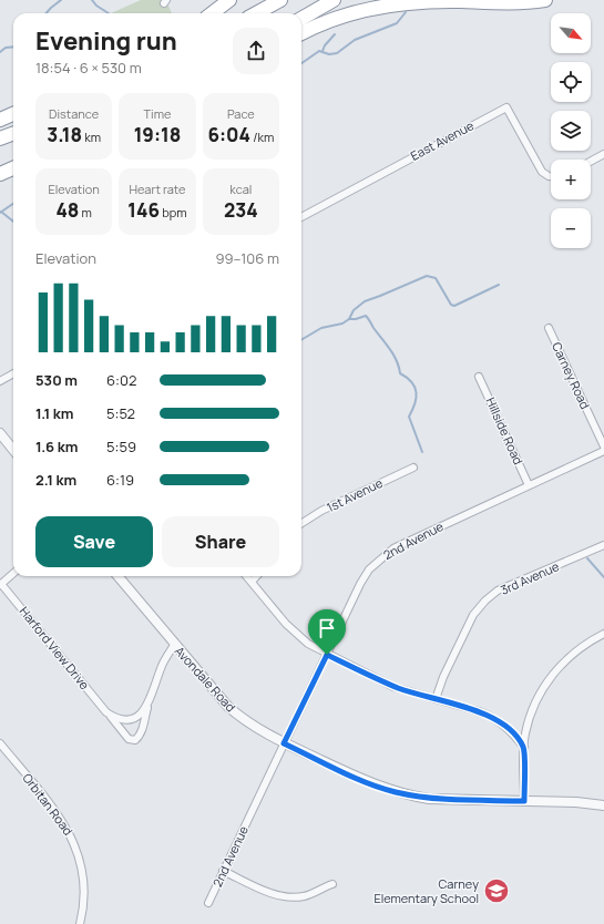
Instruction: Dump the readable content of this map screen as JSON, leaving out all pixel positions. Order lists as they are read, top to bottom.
{
  "streets": {
    "street": [
      "East Avenue",
      "Carney Road",
      "Hillside Road",
      "1st Avenue",
      "2nd Avenue",
      "3rd Avenue",
      "Harford View Drive",
      "Avondale Road",
      "Orbitan Road"
    ]
  },
  "crossings": [
    ["Hillside Road", "2nd Avenue"],
    ["2nd Avenue", "Avondale Road"],
    ["Harford View Drive", "Avondale Road"]
  ],
  "places": {
    "school or university": ["Carney Elementary School"]
  },
  "north": "bottom right",
  "page": {
    "map_buttons": ["+", "−"],
    "heading": ["Evening run", "18:54 · 6 × 530 m"],
    "stats": [
      ["Distance", "3.18 km"],
      ["Time", "19:18"],
      ["Pace", "6:04 /km"],
      ["Elevation", "48 m"],
      ["Heart rate", "146 bpm"],
      ["kcal", "234"]
    ],
    "chart": ["Elevation", "99–106 m"],
    "list": [
      {
        "name": "530 m",
        "note": "6:02"
      },
      {
        "name": "1.1 km",
        "note": "5:52"
      },
      {
        "name": "1.6 km",
        "note": "5:59"
      },
      {
        "name": "2.1 km",
        "note": "6:19"
      }
    ],
    "buttons": ["Save", "Share"]
  }
}
